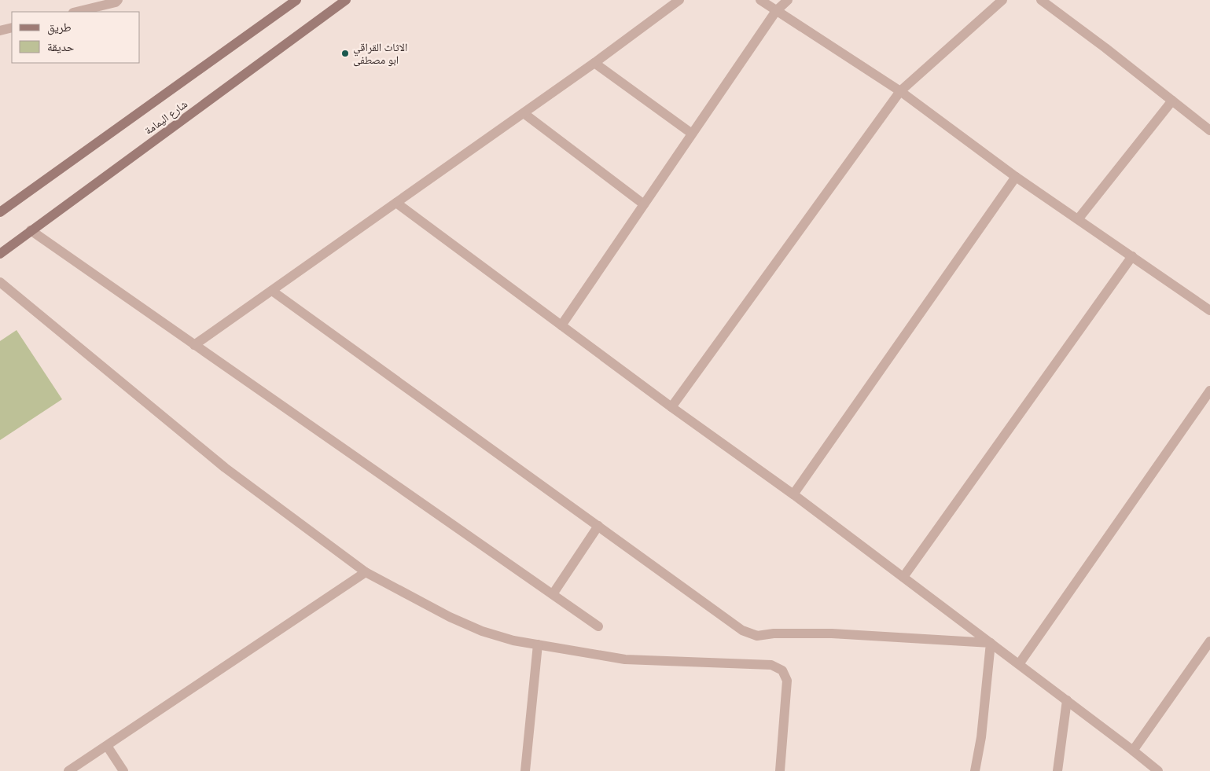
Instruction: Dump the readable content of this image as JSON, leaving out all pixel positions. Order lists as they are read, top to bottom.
{
  "streets": {
    "main road": ["شارع اليمامة"]
  },
  "places": ["الاثاث القراقي ابو مصطفى"],
  "legend": ["طريق", "حديقة"]
}
